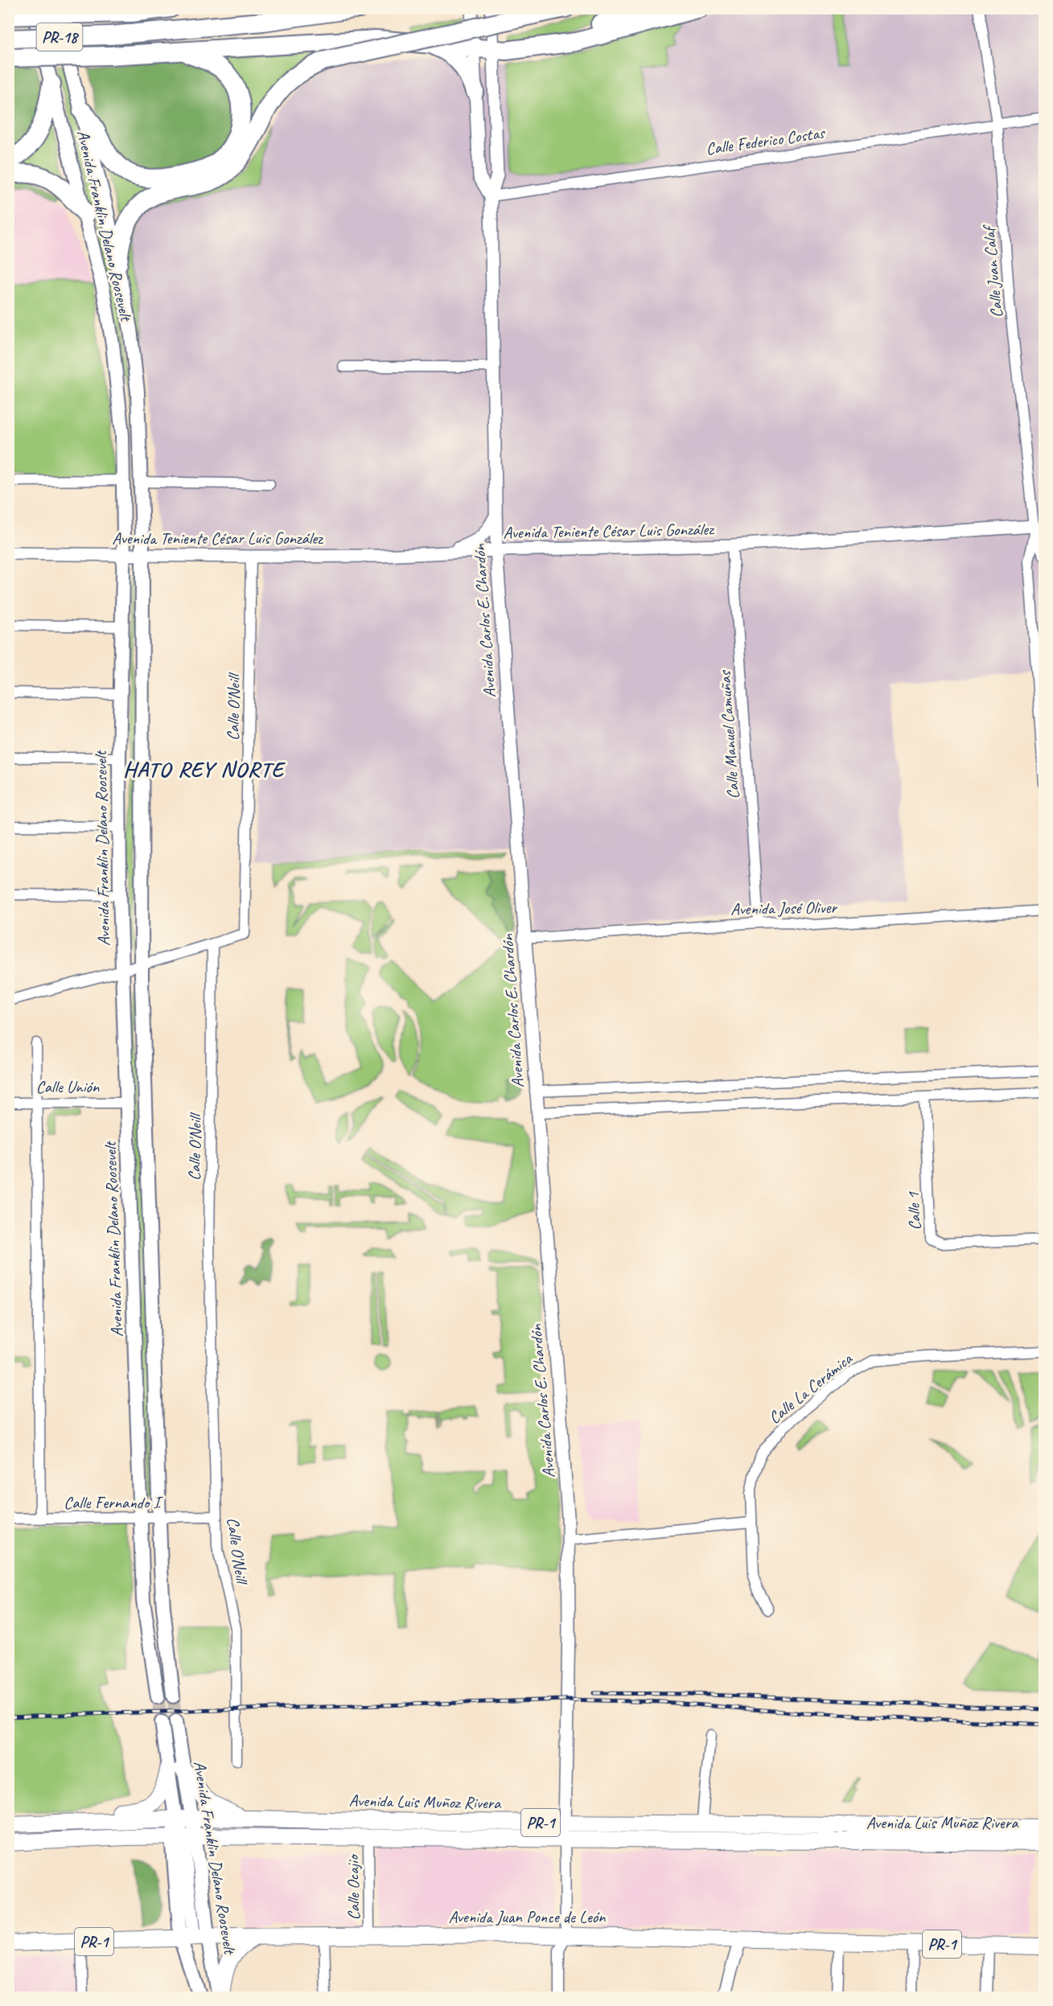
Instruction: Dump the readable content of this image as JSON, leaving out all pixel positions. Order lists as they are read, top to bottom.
{
  "streets": {
    "highway": ["PR-18"],
    "main road": [
      "Avenida Franklin Delano Roosevelt",
      "Avenida Luis Muñoz Rivera",
      "PR-1",
      "Avenida Juan Ponce de León"
    ],
    "street": [
      "Calle Federico Costas",
      "Calle Juan Calaf",
      "Avenida Teniente César Luis González",
      "Avenida Carlos E. Chardón",
      "Calle O'Neill",
      "Calle Manuel Camuñas",
      "Avenida José Oliver",
      "Calle Unión",
      "Calle 1",
      "Calle La Cerámica",
      "Calle Fernando I",
      "Calle Ocajio"
    ]
  },
  "crossings": [
    ["PR-18", "Avenida Franklin Delano Roosevelt"],
    ["Calle Federico Costas", "Calle Juan Calaf"],
    ["Calle Federico Costas", "Avenida Carlos E. Chardón"],
    ["Avenida Franklin Delano Roosevelt", "Avenida Teniente César Luis González"],
    ["Avenida Franklin Delano Roosevelt", "Calle Unión"],
    ["Avenida Franklin Delano Roosevelt", "Calle Fernando I"],
    ["Avenida Franklin Delano Roosevelt", "Avenida Luis Muñoz Rivera"],
    ["Avenida Franklin Delano Roosevelt", "Avenida Juan Ponce de León"],
    ["Calle Juan Calaf", "Avenida Teniente César Luis González"],
    ["Avenida Teniente César Luis González", "Avenida Carlos E. Chardón"],
    ["Avenida Teniente César Luis González", "Calle O'Neill"],
    ["Avenida Teniente César Luis González", "Calle Manuel Camuñas"],
    ["Avenida Carlos E. Chardón", "Avenida José Oliver"],
    ["Avenida Carlos E. Chardón", "Avenida Luis Muñoz Rivera"],
    ["Calle O'Neill", "Calle Fernando I"],
    ["Calle Manuel Camuñas", "Avenida José Oliver"],
    ["Avenida Luis Muñoz Rivera", "Calle Ocajio"],
    ["Calle Ocajio", "Avenida Juan Ponce de León"]
  ],
  "districts": ["HATO REY NORTE"]
}
